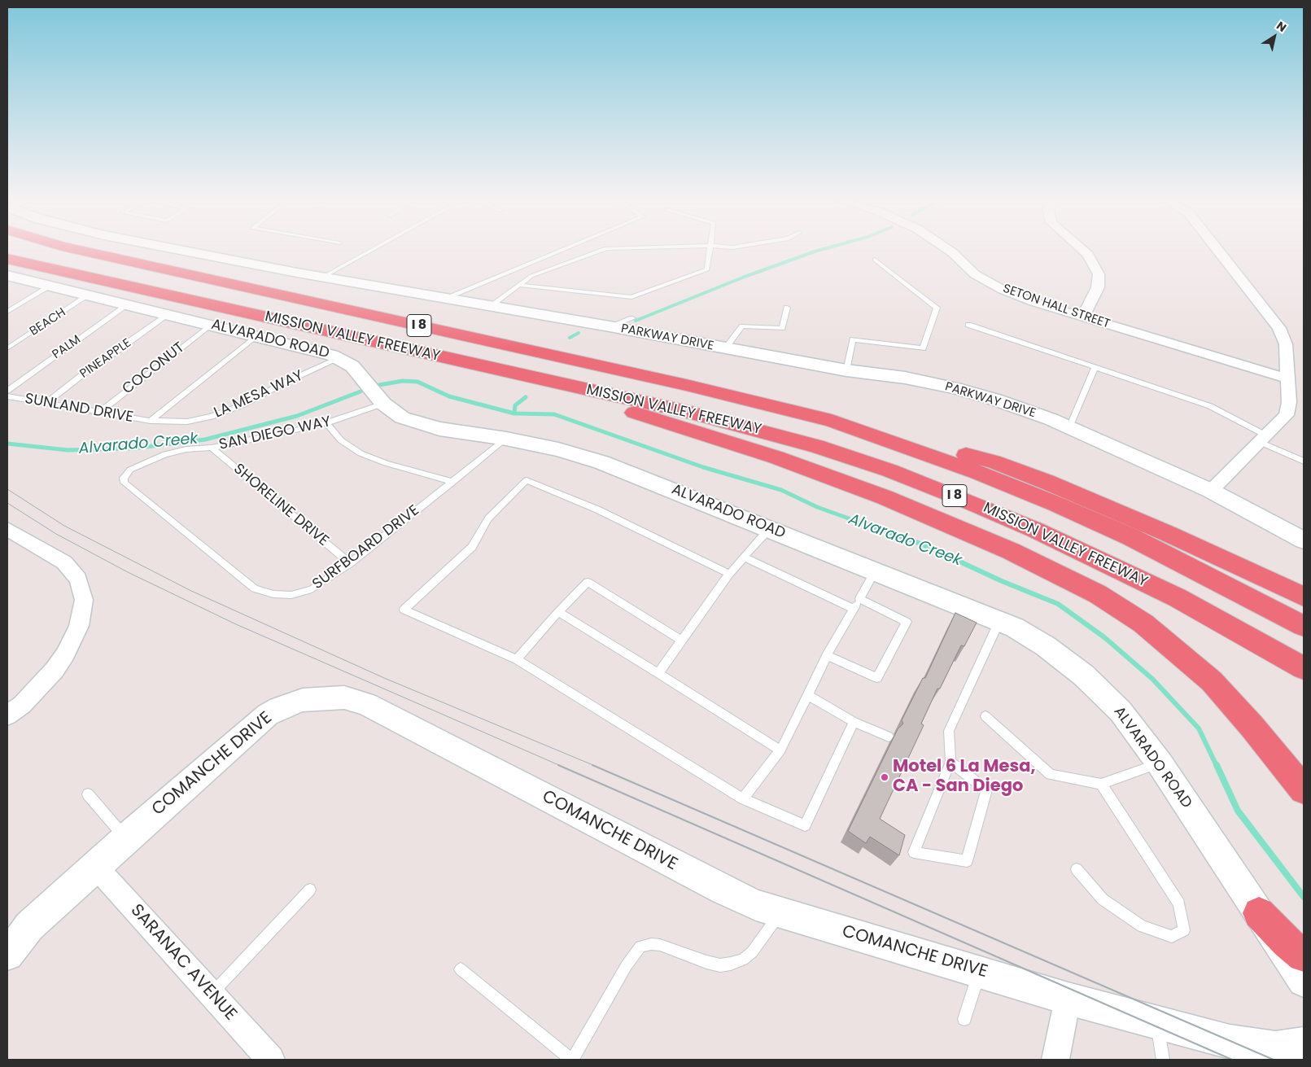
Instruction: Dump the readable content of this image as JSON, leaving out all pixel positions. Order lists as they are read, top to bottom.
{
  "streets": {
    "highway": ["I 8", "MISSION VALLEY FREEWAY"],
    "street": [
      "SETON HALL STREET",
      "PARKWAY DRIVE",
      "ALVARADO ROAD",
      "COMANCHE DRIVE",
      "SARANAC AVENUE"
    ],
    "lane": [
      "BEACH",
      "PALM",
      "PINEAPPLE",
      "COCONUT",
      "LA MESA WAY",
      "SUNLAND DRIVE",
      "SAN DIEGO WAY",
      "SHORELINE DRIVE",
      "SURFBOARD DRIVE"
    ]
  },
  "crossings": [
    ["BEACH", "ALVARADO ROAD"],
    ["MISSION VALLEY FREEWAY", "ALVARADO ROAD"],
    ["ALVARADO ROAD", "PALM"],
    ["ALVARADO ROAD", "PINEAPPLE"],
    ["ALVARADO ROAD", "COCONUT"],
    ["ALVARADO ROAD", "LA MESA WAY"],
    ["ALVARADO ROAD", "SAN DIEGO WAY"],
    ["ALVARADO ROAD", "SURFBOARD DRIVE"],
    ["PINEAPPLE", "SUNLAND DRIVE"],
    ["COCONUT", "SUNLAND DRIVE"],
    ["LA MESA WAY", "SUNLAND DRIVE"],
    ["SAN DIEGO WAY", "SHORELINE DRIVE"],
    ["SAN DIEGO WAY", "SURFBOARD DRIVE"],
    ["SHORELINE DRIVE", "SURFBOARD DRIVE"],
    ["COMANCHE DRIVE", "SARANAC AVENUE"]
  ],
  "water": ["Alvarado Creek"],
  "places": ["Motel 6 La Mesa, CA - San Diego"],
  "north": "top right"
}
